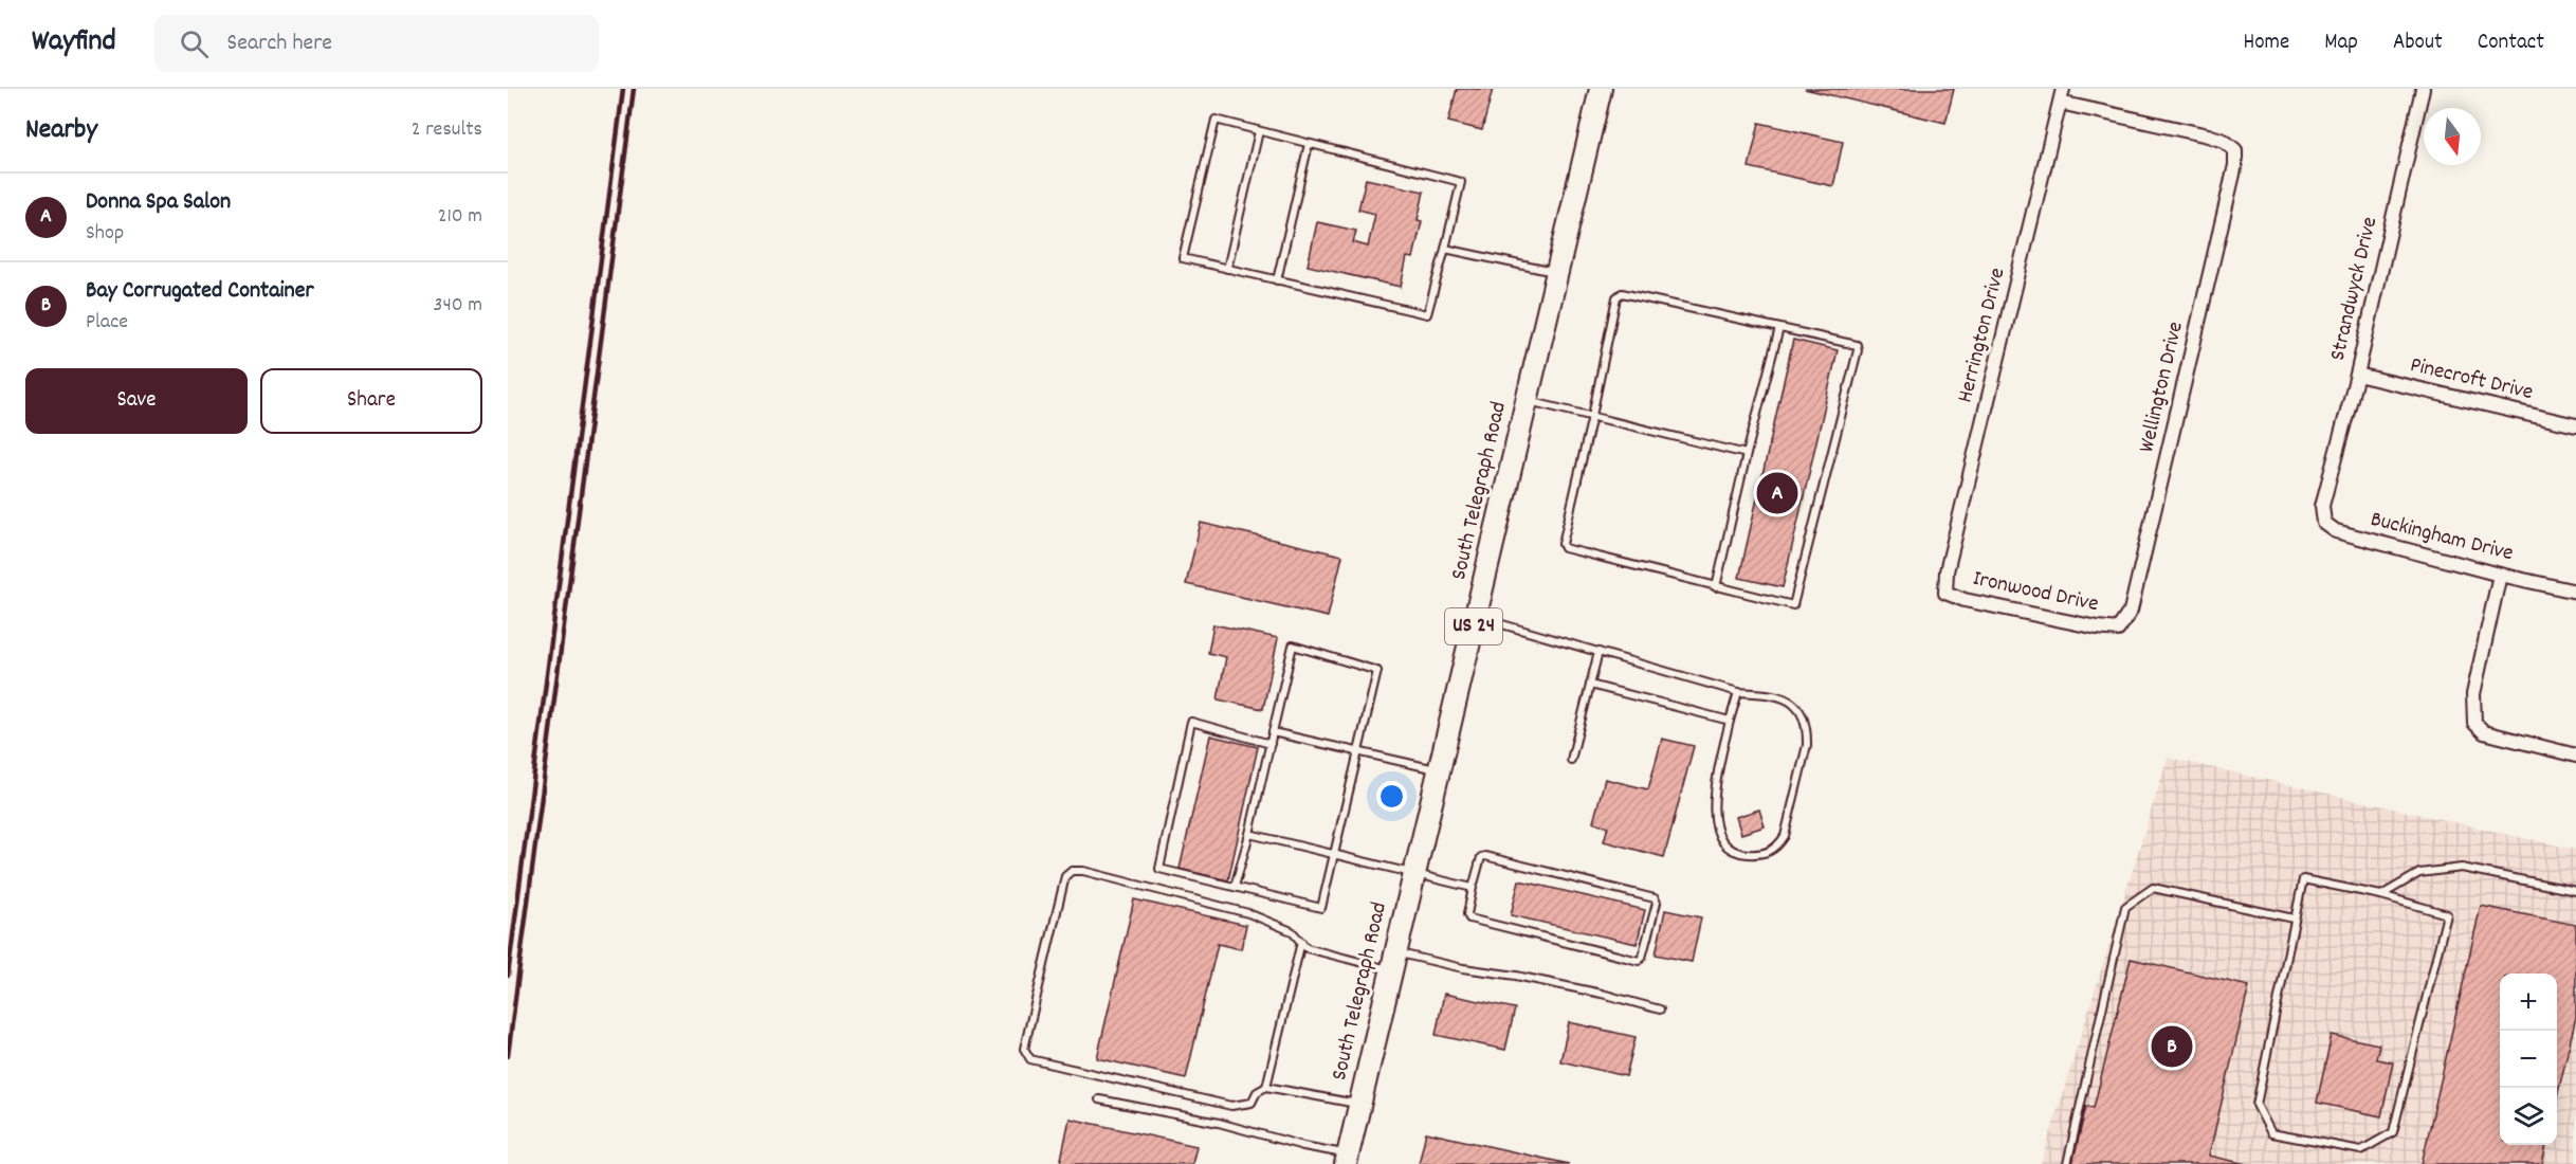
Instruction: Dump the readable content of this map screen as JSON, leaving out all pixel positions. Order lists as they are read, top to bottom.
{
  "streets": {
    "main road": ["South Telegraph Road", "US 24"],
    "street": [
      "Strandwyck Drive",
      "Herrington Drive",
      "Pinecroft Drive",
      "Wellington Drive",
      "Buckingham Drive",
      "Ironwood Drive"
    ]
  },
  "crossings": [
    ["Strandwyck Drive", "Pinecroft Drive"],
    ["Strandwyck Drive", "Buckingham Drive"],
    ["Herrington Drive", "Wellington Drive"],
    ["Herrington Drive", "Ironwood Drive"],
    ["Wellington Drive", "Ironwood Drive"]
  ],
  "north": "bottom",
  "page": {
    "header": "Wayfind",
    "search": "Search here",
    "nav": [
      "Home",
      "Map",
      "About",
      "Contact"
    ],
    "heading": ["Nearby", "2 results"],
    "list": [
      {
        "mark": "A",
        "name": "Donna Spa Salon",
        "note": "Shop",
        "value": "210 m"
      },
      {
        "mark": "B",
        "name": "Bay Corrugated Container",
        "note": "Place",
        "value": "340 m"
      }
    ],
    "buttons": ["Save", "Share"],
    "pins": ["A", "B"],
    "map_buttons": ["+", "−"]
  }
}
